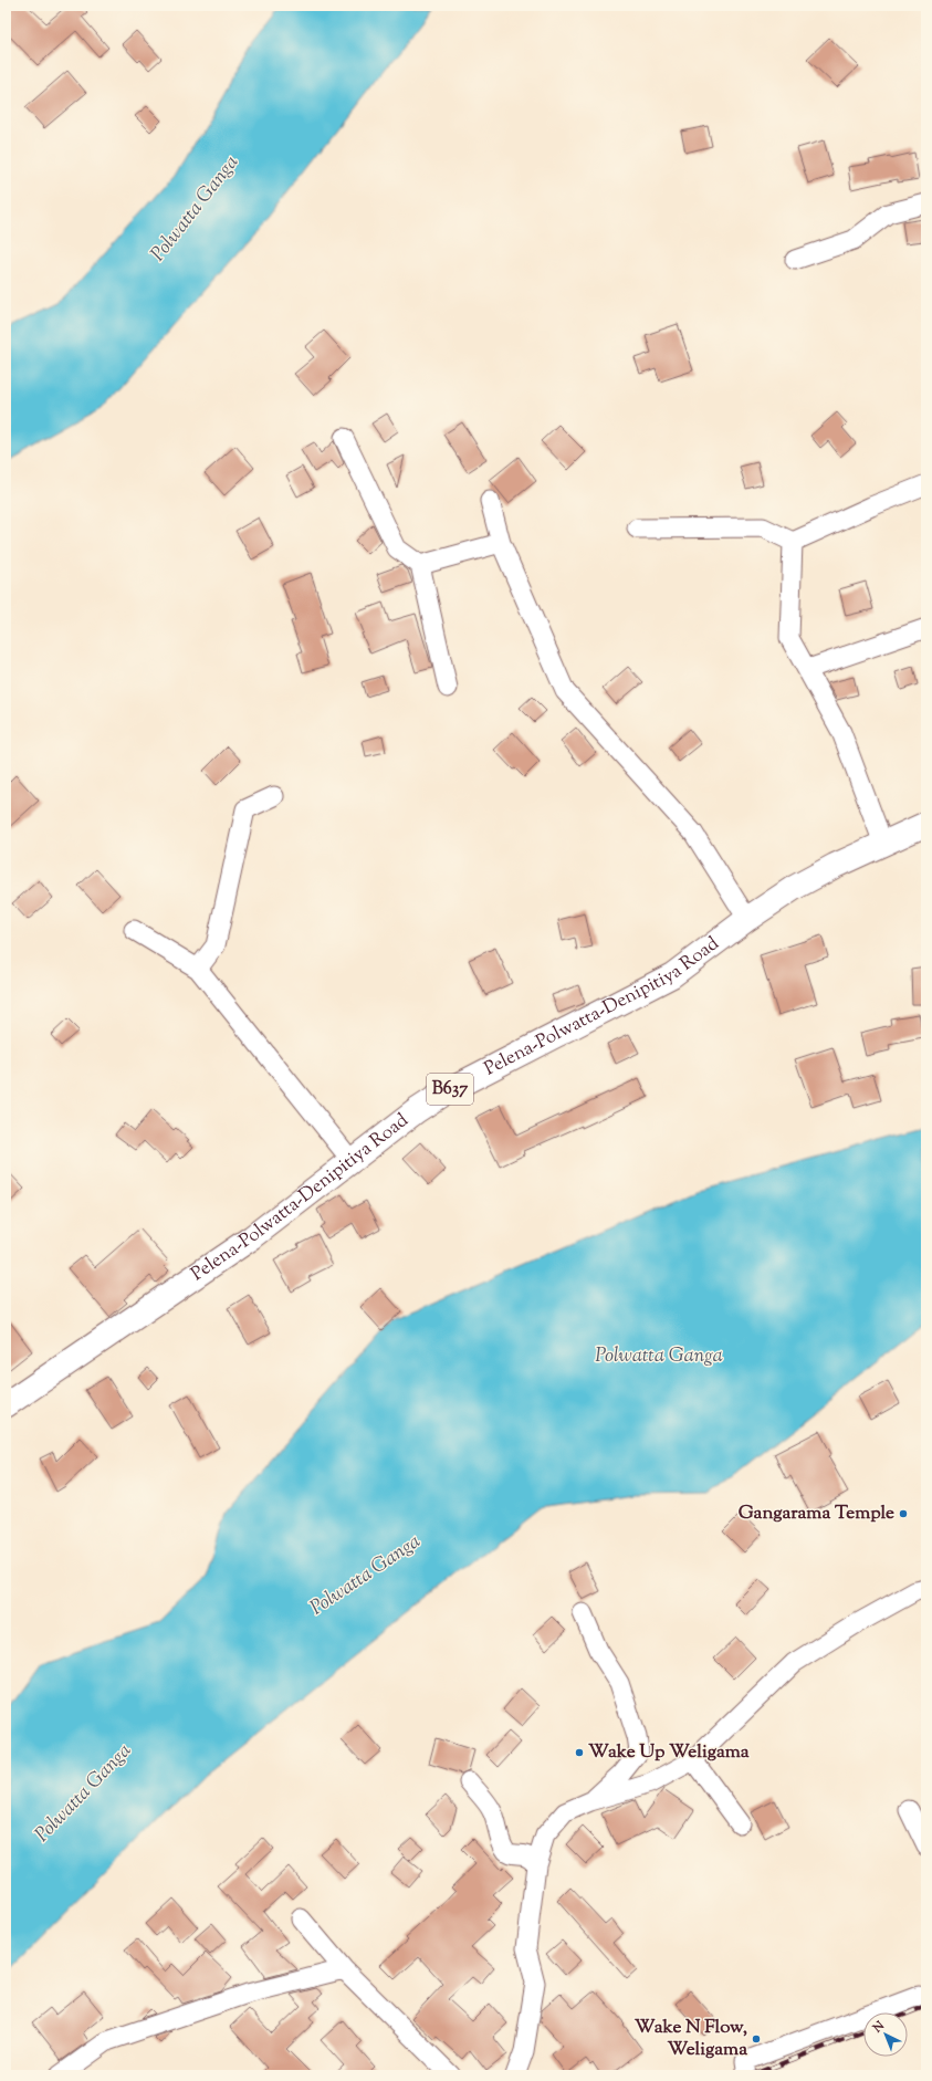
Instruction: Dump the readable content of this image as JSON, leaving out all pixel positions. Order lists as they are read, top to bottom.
{
  "streets": {
    "main road": ["Pelena-Polwatta-Denipitiya Road", "B637"]
  },
  "water": ["Polwatta Ganga"],
  "places": ["Gangarama Temple", "Wake Up Weligama", "Wake N Flow, Weligama"],
  "north": "top left"
}
